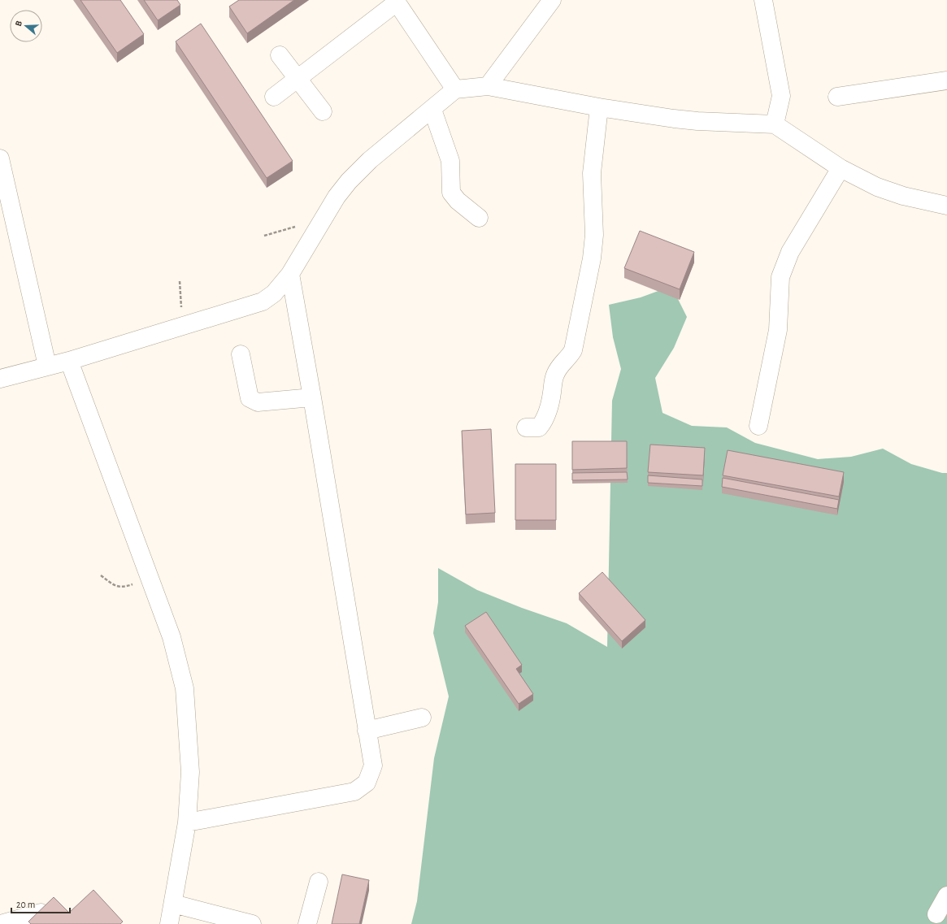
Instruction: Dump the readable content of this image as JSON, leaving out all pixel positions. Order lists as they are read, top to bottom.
{
  "scale_bar": "20 m",
  "north": "left"
}
